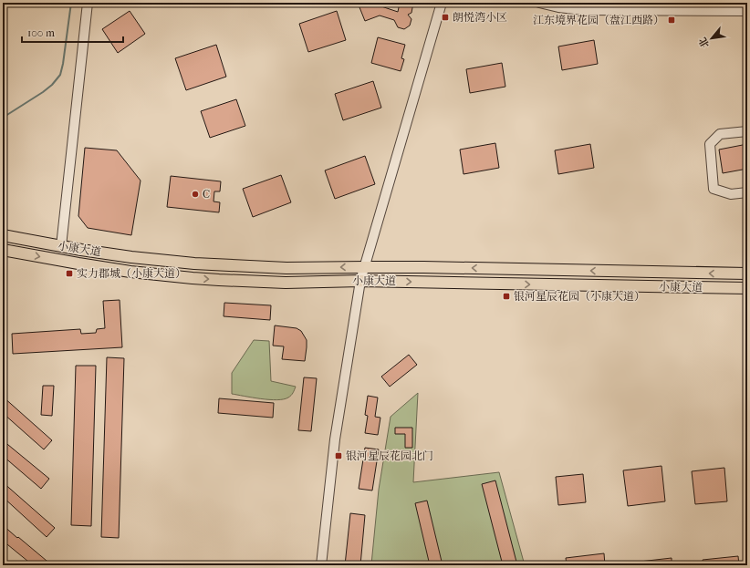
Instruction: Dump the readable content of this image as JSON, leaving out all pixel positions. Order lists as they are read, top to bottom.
{
  "streets": {
    "main road": ["小康大道"]
  },
  "places": {
    "transit": [
      "朗悦湾小区",
      "江东境界花园（盘江西路）",
      "实力郡城（小康大道）",
      "银河星辰花园（小康大道）",
      "银河星辰花园北门"
    ],
    "other": ["C"]
  },
  "scale_bar": "100 m",
  "north": "bottom left"
}
